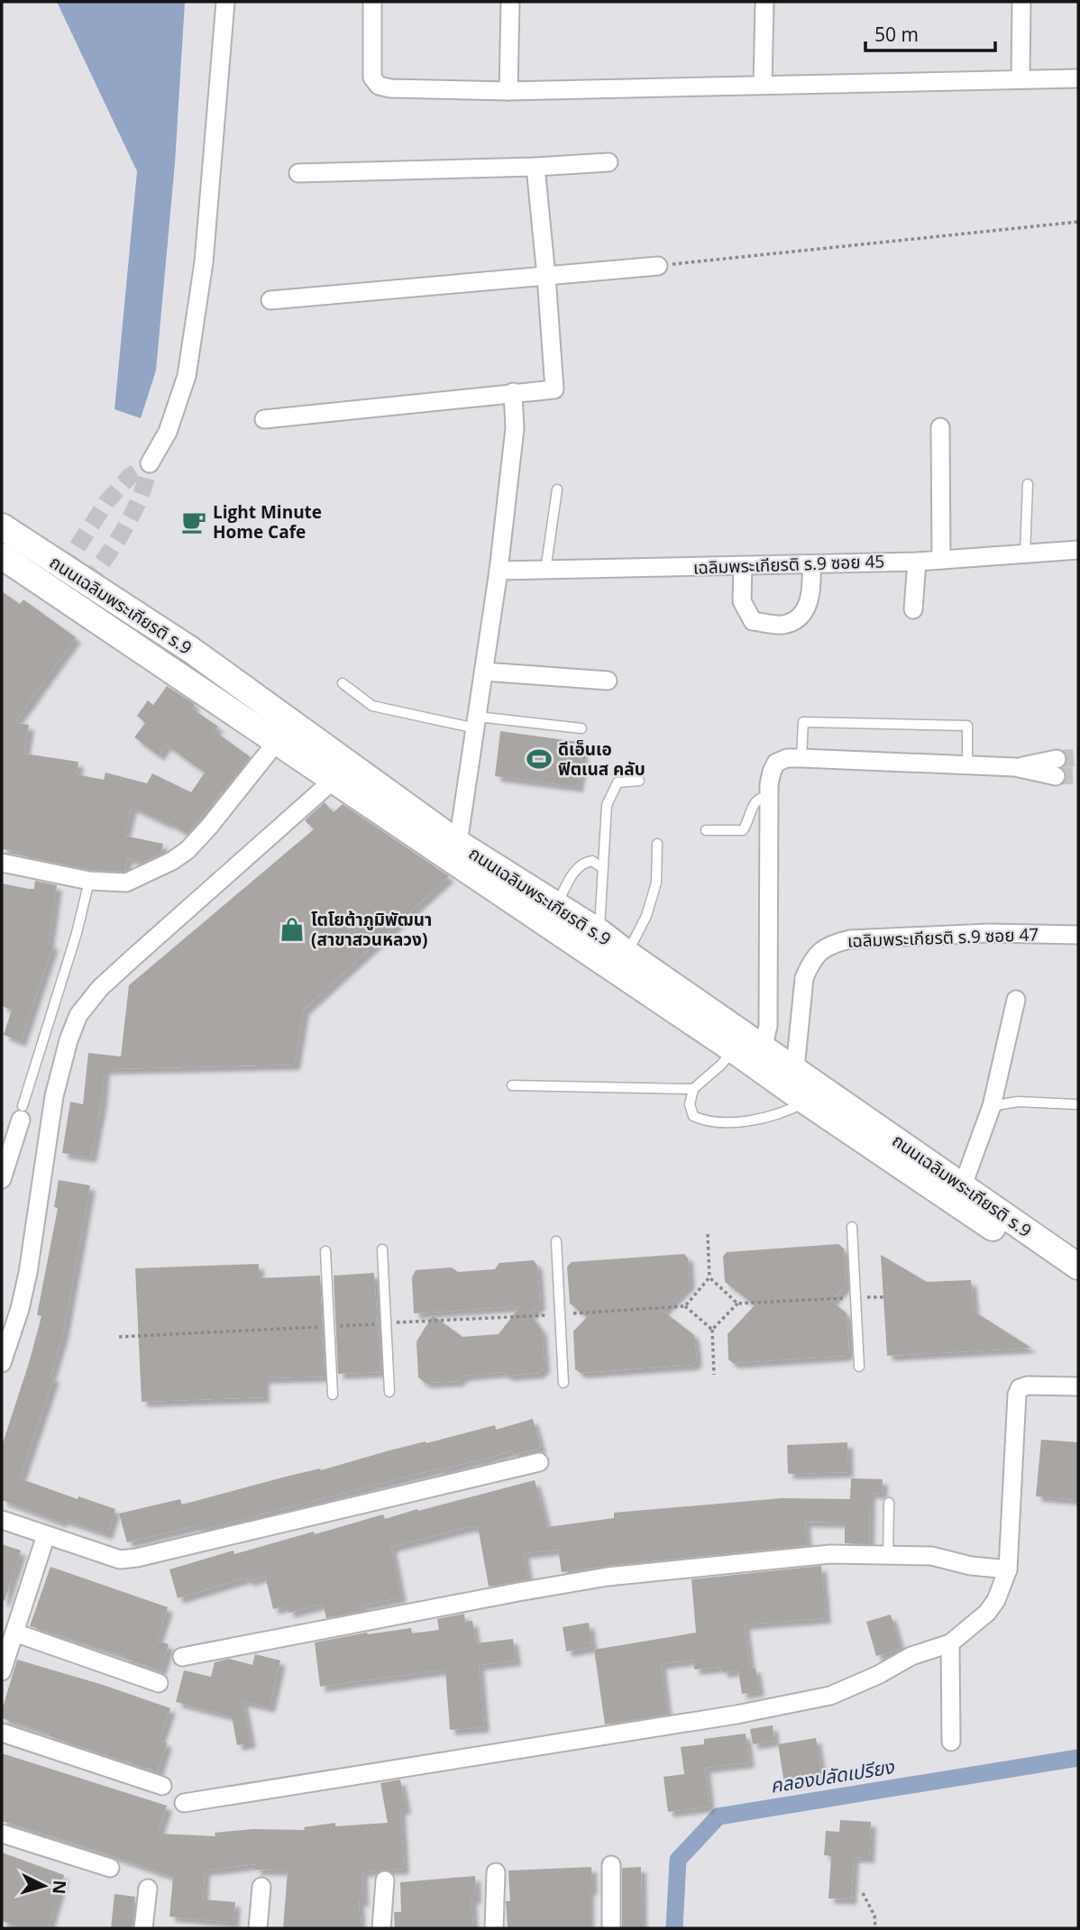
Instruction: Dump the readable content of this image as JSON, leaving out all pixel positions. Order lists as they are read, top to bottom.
{
  "streets": {
    "main road": ["ถนนเฉลิมพระเกียรติ ร.9"],
    "street": ["เฉลิมพระเกียรติ ร.9 ซอย 45", "เฉลิมพระเกียรติ ร.9 ซอย 47"]
  },
  "crossings": [
    ["ถนนเฉลิมพระเกียรติ ร.9", "เฉลิมพระเกียรติ ร.9 ซอย 47"]
  ],
  "water": ["คลองปลัดเปรียง"],
  "places": {
    "cafe": ["Light Minute Home Cafe"],
    "sports": ["ดีเอ็นเอ ฟิตเนส คลับ"],
    "shop": ["โตโยต้าภูมิพัฒนา (สาขาสวนหลวง)"]
  },
  "scale_bar": "50 m",
  "north": "right"
}
